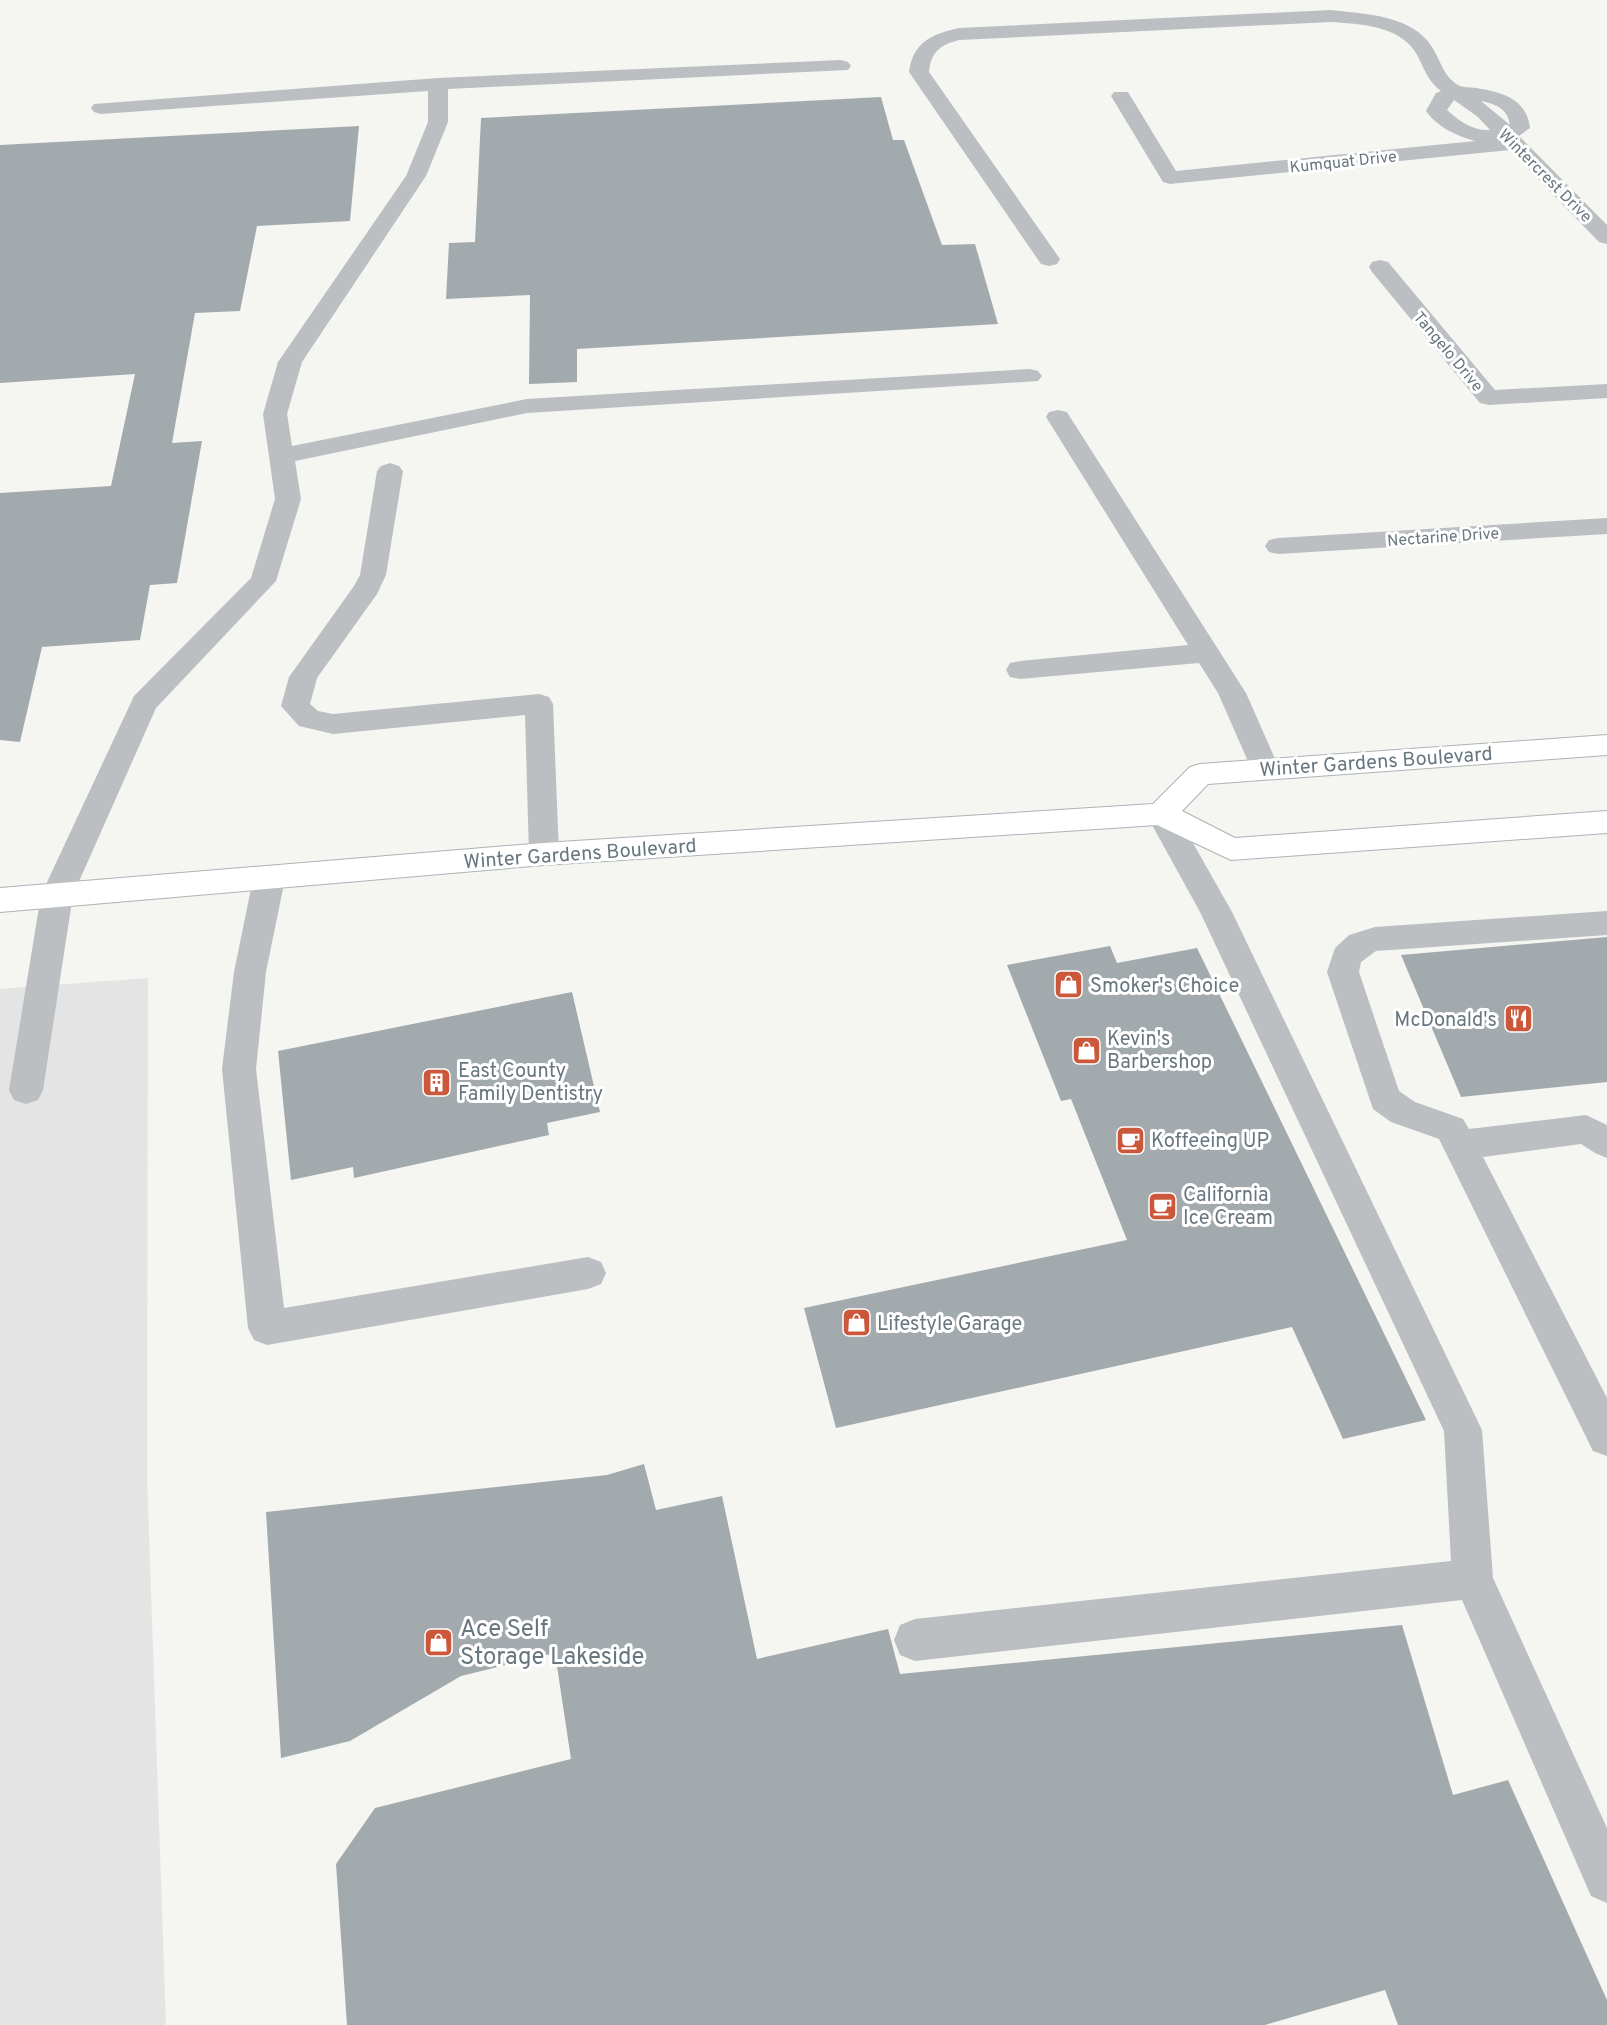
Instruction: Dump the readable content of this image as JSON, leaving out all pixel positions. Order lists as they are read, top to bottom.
{
  "streets": {
    "main road": ["Winter Gardens Boulevard"],
    "street": [
      "Kumquat Drive",
      "Wintercrest Drive",
      "Tangelo Drive",
      "Nectarine Drive"
    ]
  },
  "crossings": [
    ["Kumquat Drive", "Wintercrest Drive"]
  ],
  "places": {
    "shop": [
      "Smoker's Choice",
      "Kevin's Barbershop",
      "Lifestyle Garage",
      "Ace Self Storage Lakeside"
    ],
    "restaurant": ["McDonald's"],
    "building": ["East County Family Dentistry"],
    "cafe": ["Koffeeing UP", "California Ice Cream"]
  }
}
